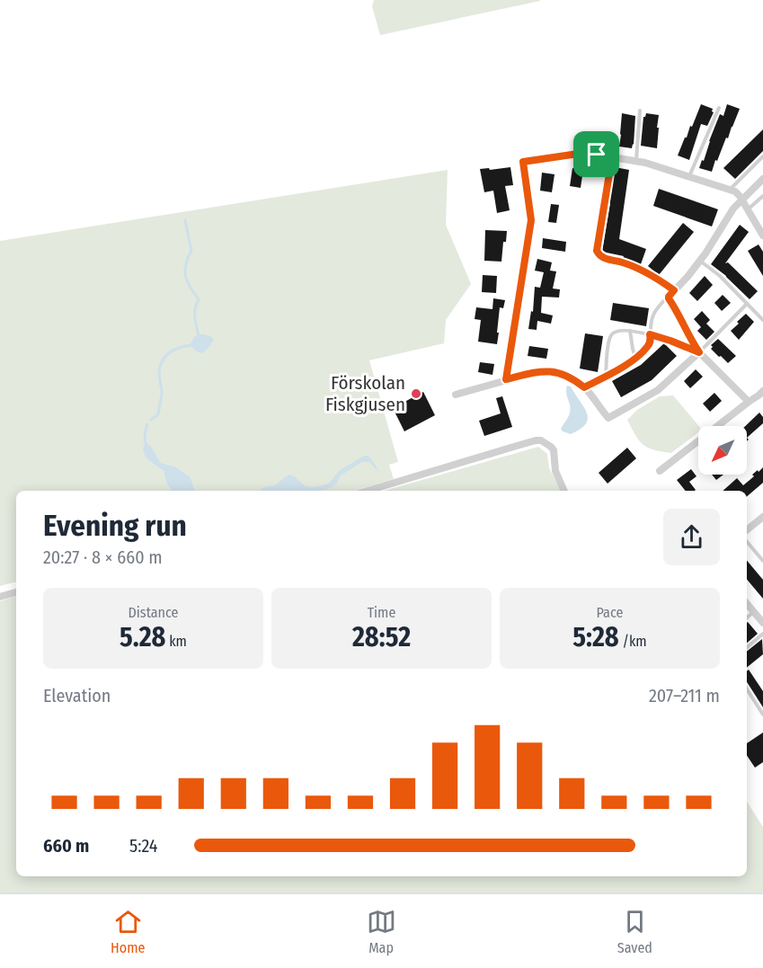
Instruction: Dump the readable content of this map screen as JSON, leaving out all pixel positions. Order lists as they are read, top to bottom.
{
  "places": ["Förskolan Fiskgjusen"],
  "north": "bottom left",
  "page": {
    "heading": ["Evening run", "20:27 · 8 × 660 m"],
    "stats": [
      ["Distance", "5.28 km"],
      ["Time", "28:52"],
      ["Pace", "5:28 /km"]
    ],
    "chart": ["Elevation", "207–211 m"],
    "list": [
      {
        "name": "660 m",
        "note": "5:24"
      }
    ],
    "tabs": ["Home", "Map", "Saved"]
  }
}
